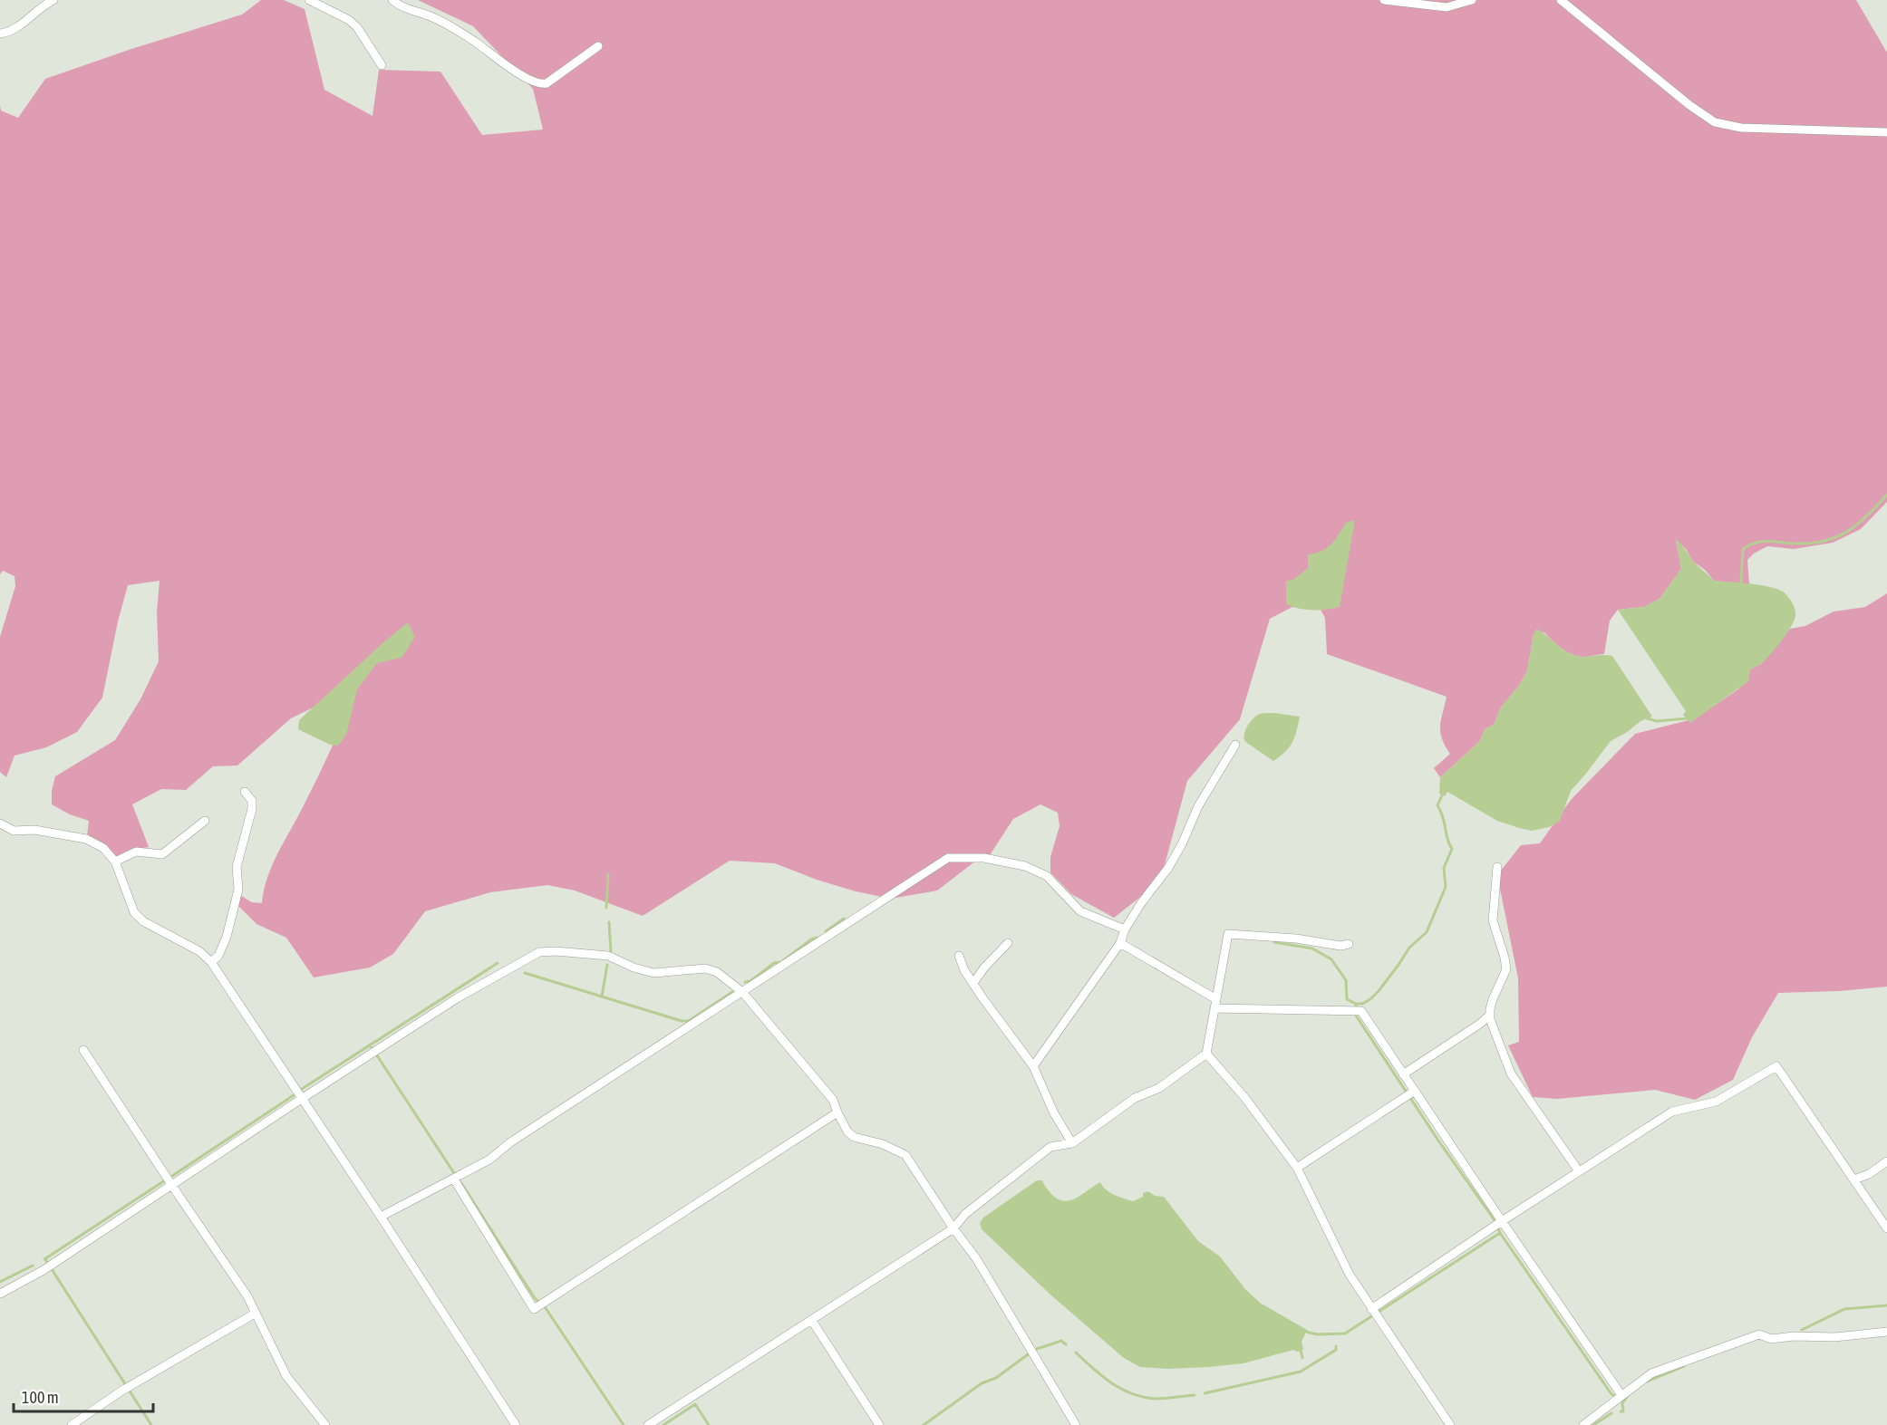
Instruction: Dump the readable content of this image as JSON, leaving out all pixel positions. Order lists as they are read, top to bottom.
{
  "scale_bar": "100 m"
}
